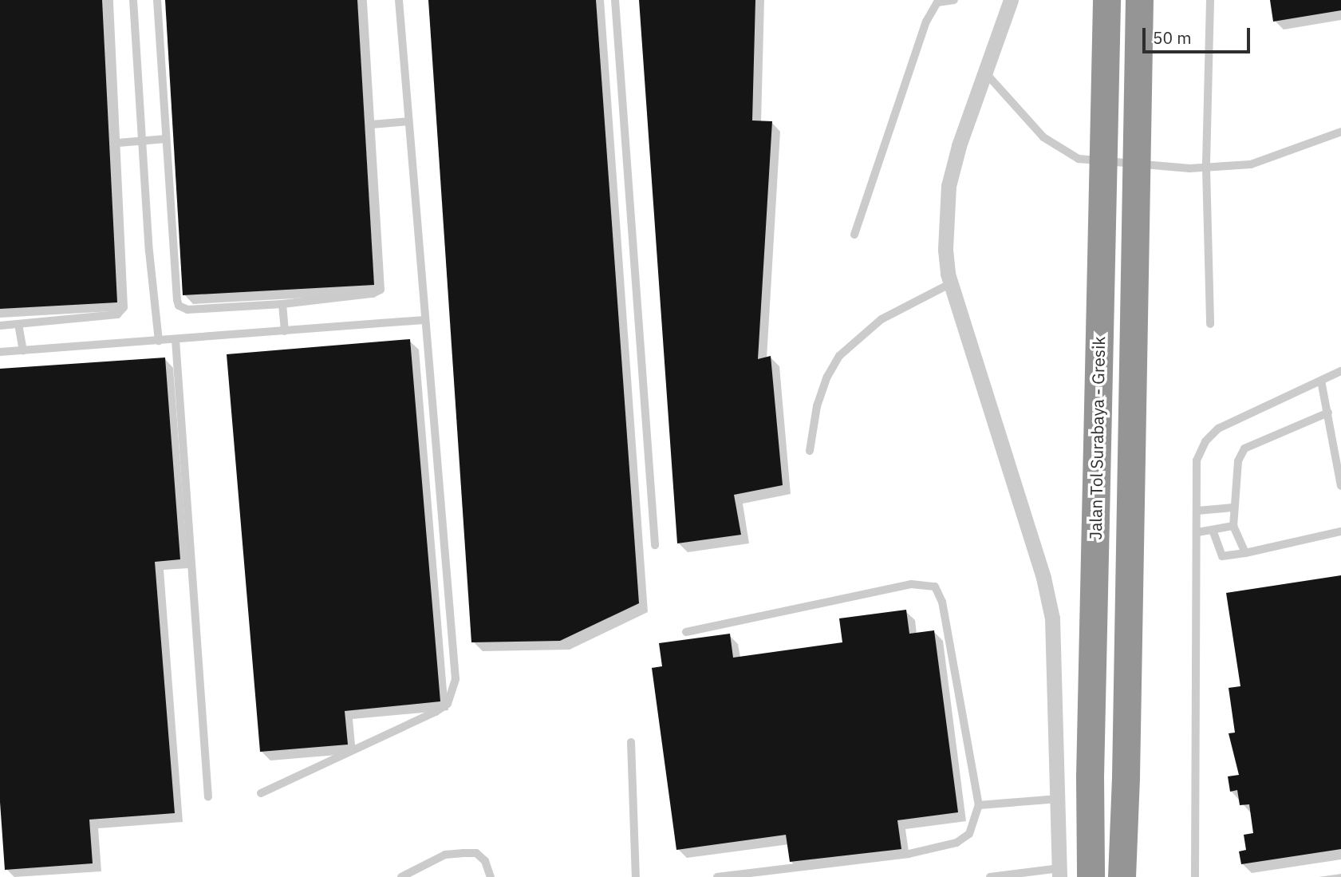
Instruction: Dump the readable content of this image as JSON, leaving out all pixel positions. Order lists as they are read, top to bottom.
{
  "streets": {
    "highway": ["Jalan Tol Surabaya - Gresik"]
  },
  "scale_bar": "50 m"
}
